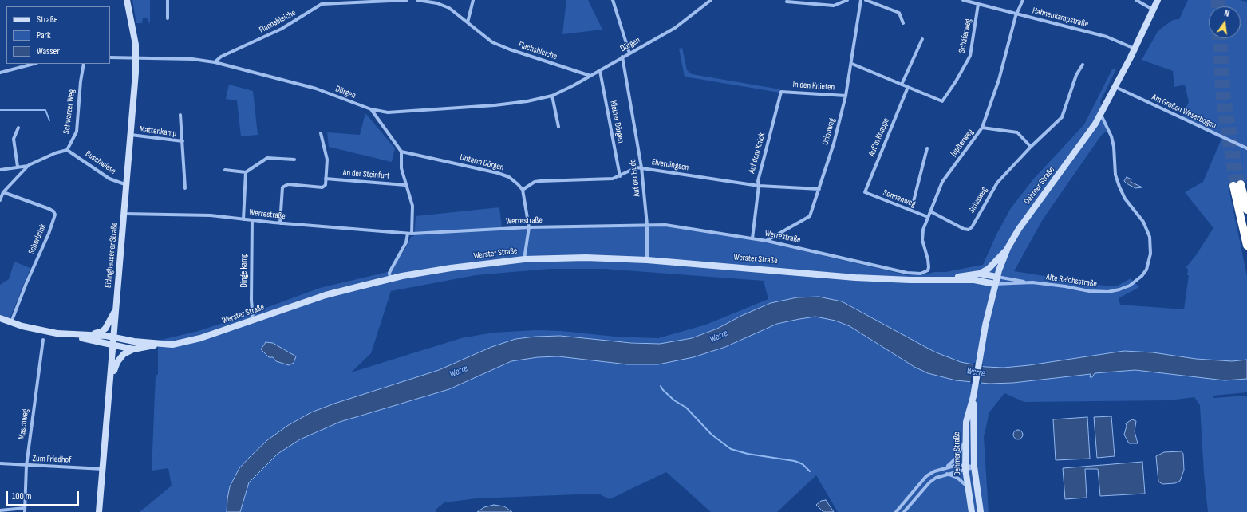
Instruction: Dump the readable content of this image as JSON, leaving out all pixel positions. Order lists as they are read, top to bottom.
{
  "streets": {
    "main road": ["Dehmer Straße", "Werster Straße", "Eidinghausener Straße"],
    "street": [
      "Hahnenkampstraße",
      "Flachsbleiche",
      "Schäferweg",
      "Dörgen",
      "In den Knieten",
      "Schwarzer Weg",
      "Am Großen Weserbogen",
      "Kleiner Dörgen",
      "Mattenkamp",
      "Orionweg",
      "Auf'm Knappe",
      "Jupiterweg",
      "Auf dem Knick",
      "Buschwiese",
      "Unterm Dörgen",
      "Elverdingsen",
      "An der Steinfurt",
      "Auf der Hude",
      "Sonnenweg",
      "Siriusweg",
      "Werrestraße",
      "Schorbrink",
      "Dingelkamp",
      "Alte Reichsstraße",
      "Maschweg",
      "Zum Friedhof"
    ]
  },
  "crossings": [
    ["Hahnenkampstraße", "Schäferweg"],
    ["Hahnenkampstraße", "Jupiterweg"],
    ["Hahnenkampstraße", "Dehmer Straße"],
    ["Flachsbleiche", "Dörgen"],
    ["Schäferweg", "Auf'm Knappe"],
    ["Dörgen", "Kleiner Dörgen"],
    ["Dörgen", "Auf der Hude"],
    ["Dörgen", "Eidinghausener Straße"],
    ["In den Knieten", "Orionweg"],
    ["In den Knieten", "Auf dem Knick"],
    ["Schwarzer Weg", "Buschwiese"],
    ["Am Großen Weserbogen", "Dehmer Straße"],
    ["Kleiner Dörgen", "Elverdingsen"],
    ["Mattenkamp", "Eidinghausener Straße"],
    ["Orionweg", "Elverdingsen"],
    ["Orionweg", "Werrestraße"],
    ["Auf'm Knappe", "Sonnenweg"],
    ["Jupiterweg", "Sonnenweg"],
    ["Jupiterweg", "Siriusweg"],
    ["Jupiterweg", "Werrestraße"],
    ["Auf dem Knick", "Elverdingsen"],
    ["Auf dem Knick", "Werrestraße"],
    ["Buschwiese", "Eidinghausener Straße"],
    ["Unterm Dörgen", "Elverdingsen"],
    ["Elverdingsen", "Auf der Hude"],
    ["Auf der Hude", "Werrestraße"],
    ["Auf der Hude", "Werster Straße"],
    ["Dehmer Straße", "Werster Straße"],
    ["Dehmer Straße", "Alte Reichsstraße"],
    ["Werrestraße", "Eidinghausener Straße"],
    ["Werrestraße", "Dingelkamp"],
    ["Schorbrink", "Werster Straße"],
    ["Werster Straße", "Eidinghausener Straße"],
    ["Werster Straße", "Dingelkamp"],
    ["Werster Straße", "Alte Reichsstraße"],
    ["Eidinghausener Straße", "Zum Friedhof"],
    ["Maschweg", "Zum Friedhof"]
  ],
  "water": ["Werre"],
  "legend": ["Straße", "Park", "Wasser"],
  "scale_bar": "100 m",
  "north": "top"
}
